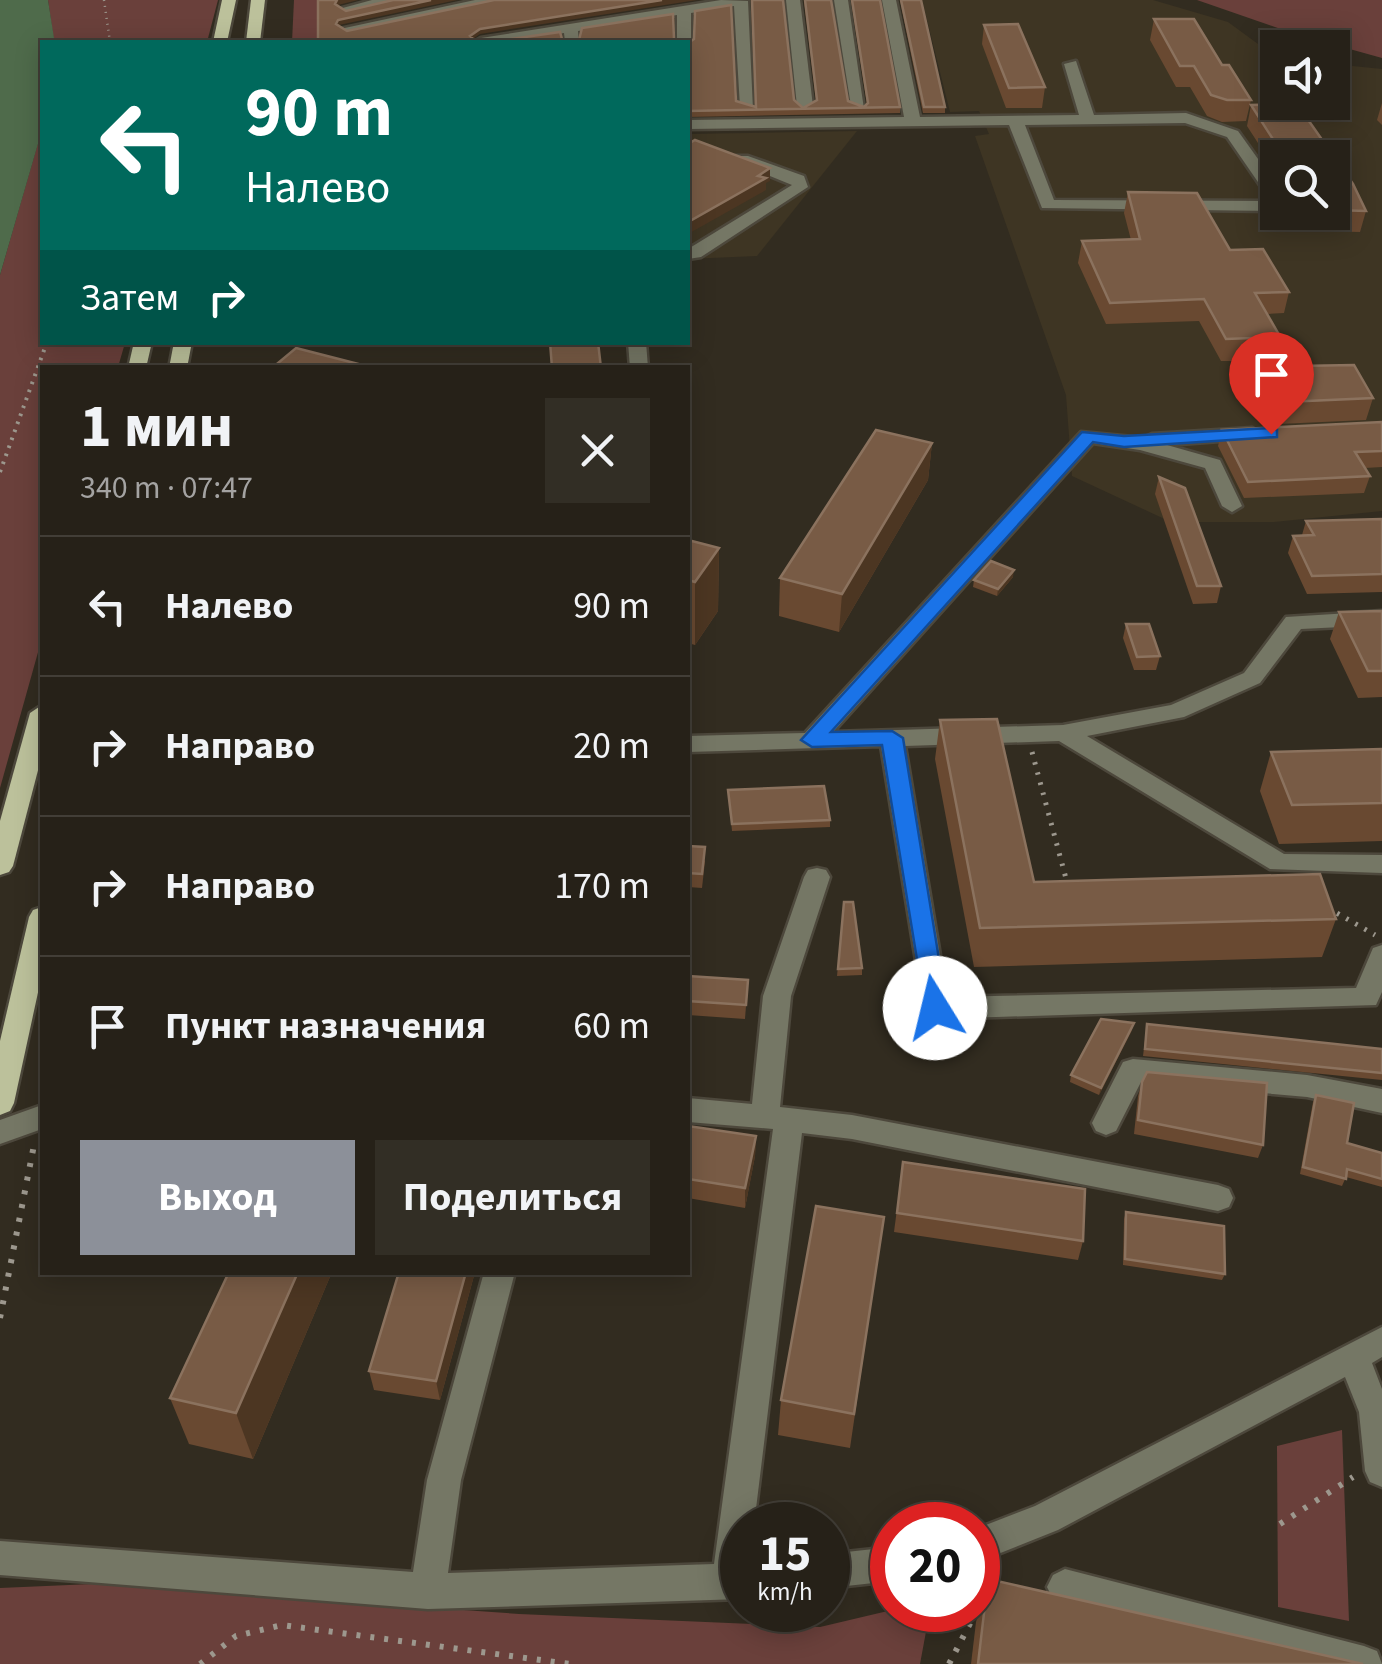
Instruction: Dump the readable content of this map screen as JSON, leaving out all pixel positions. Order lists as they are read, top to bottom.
{
  "page": {
    "turn": ["90 m", "Налево"],
    "then": "Затем",
    "heading": ["1 мин", "340 m · 07:47"],
    "list": [
      {
        "name": "Налево",
        "value": "90 m"
      },
      {
        "name": "Направо",
        "value": "20 m"
      },
      {
        "name": "Направо",
        "value": "170 m"
      },
      {
        "name": "Пункт назначения",
        "value": "60 m"
      }
    ],
    "buttons": ["Выход", "Поделиться"],
    "speed": "15 km/h",
    "limit": "20"
  }
}
